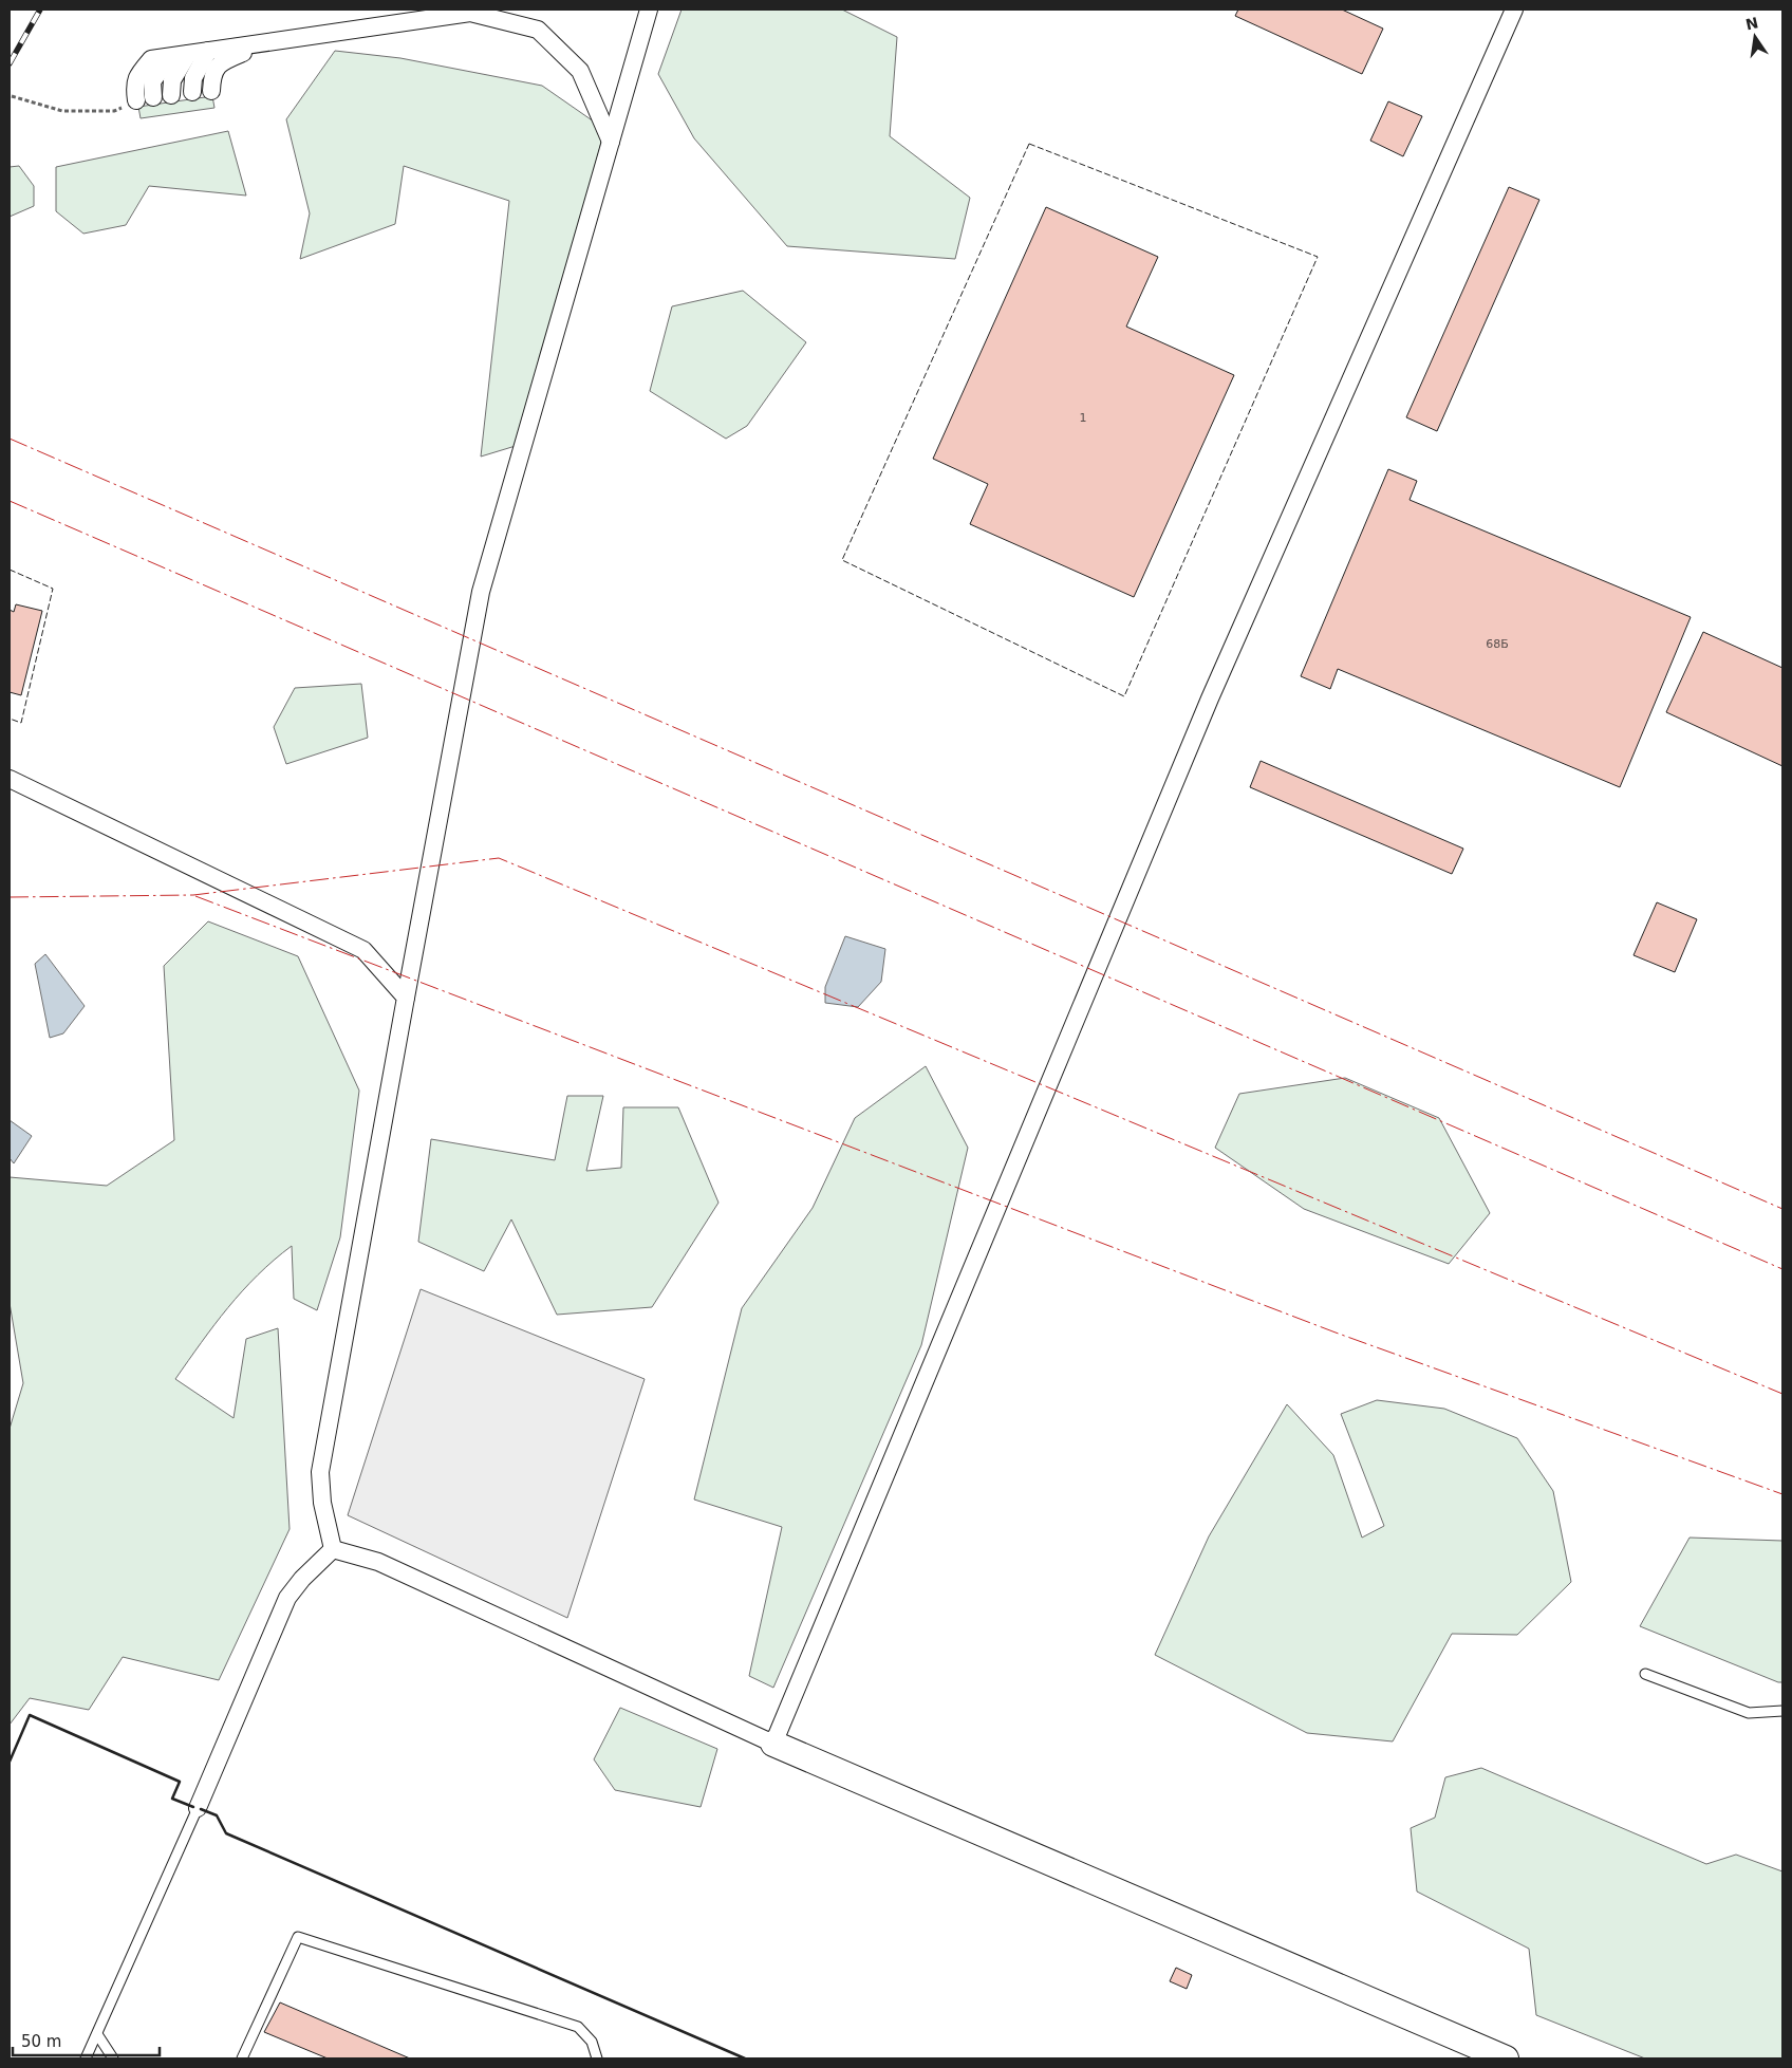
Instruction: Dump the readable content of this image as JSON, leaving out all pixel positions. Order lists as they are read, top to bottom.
{
  "house_numbers": ["1", "68Б"],
  "scale_bar": "50 m",
  "north": "top"
}
